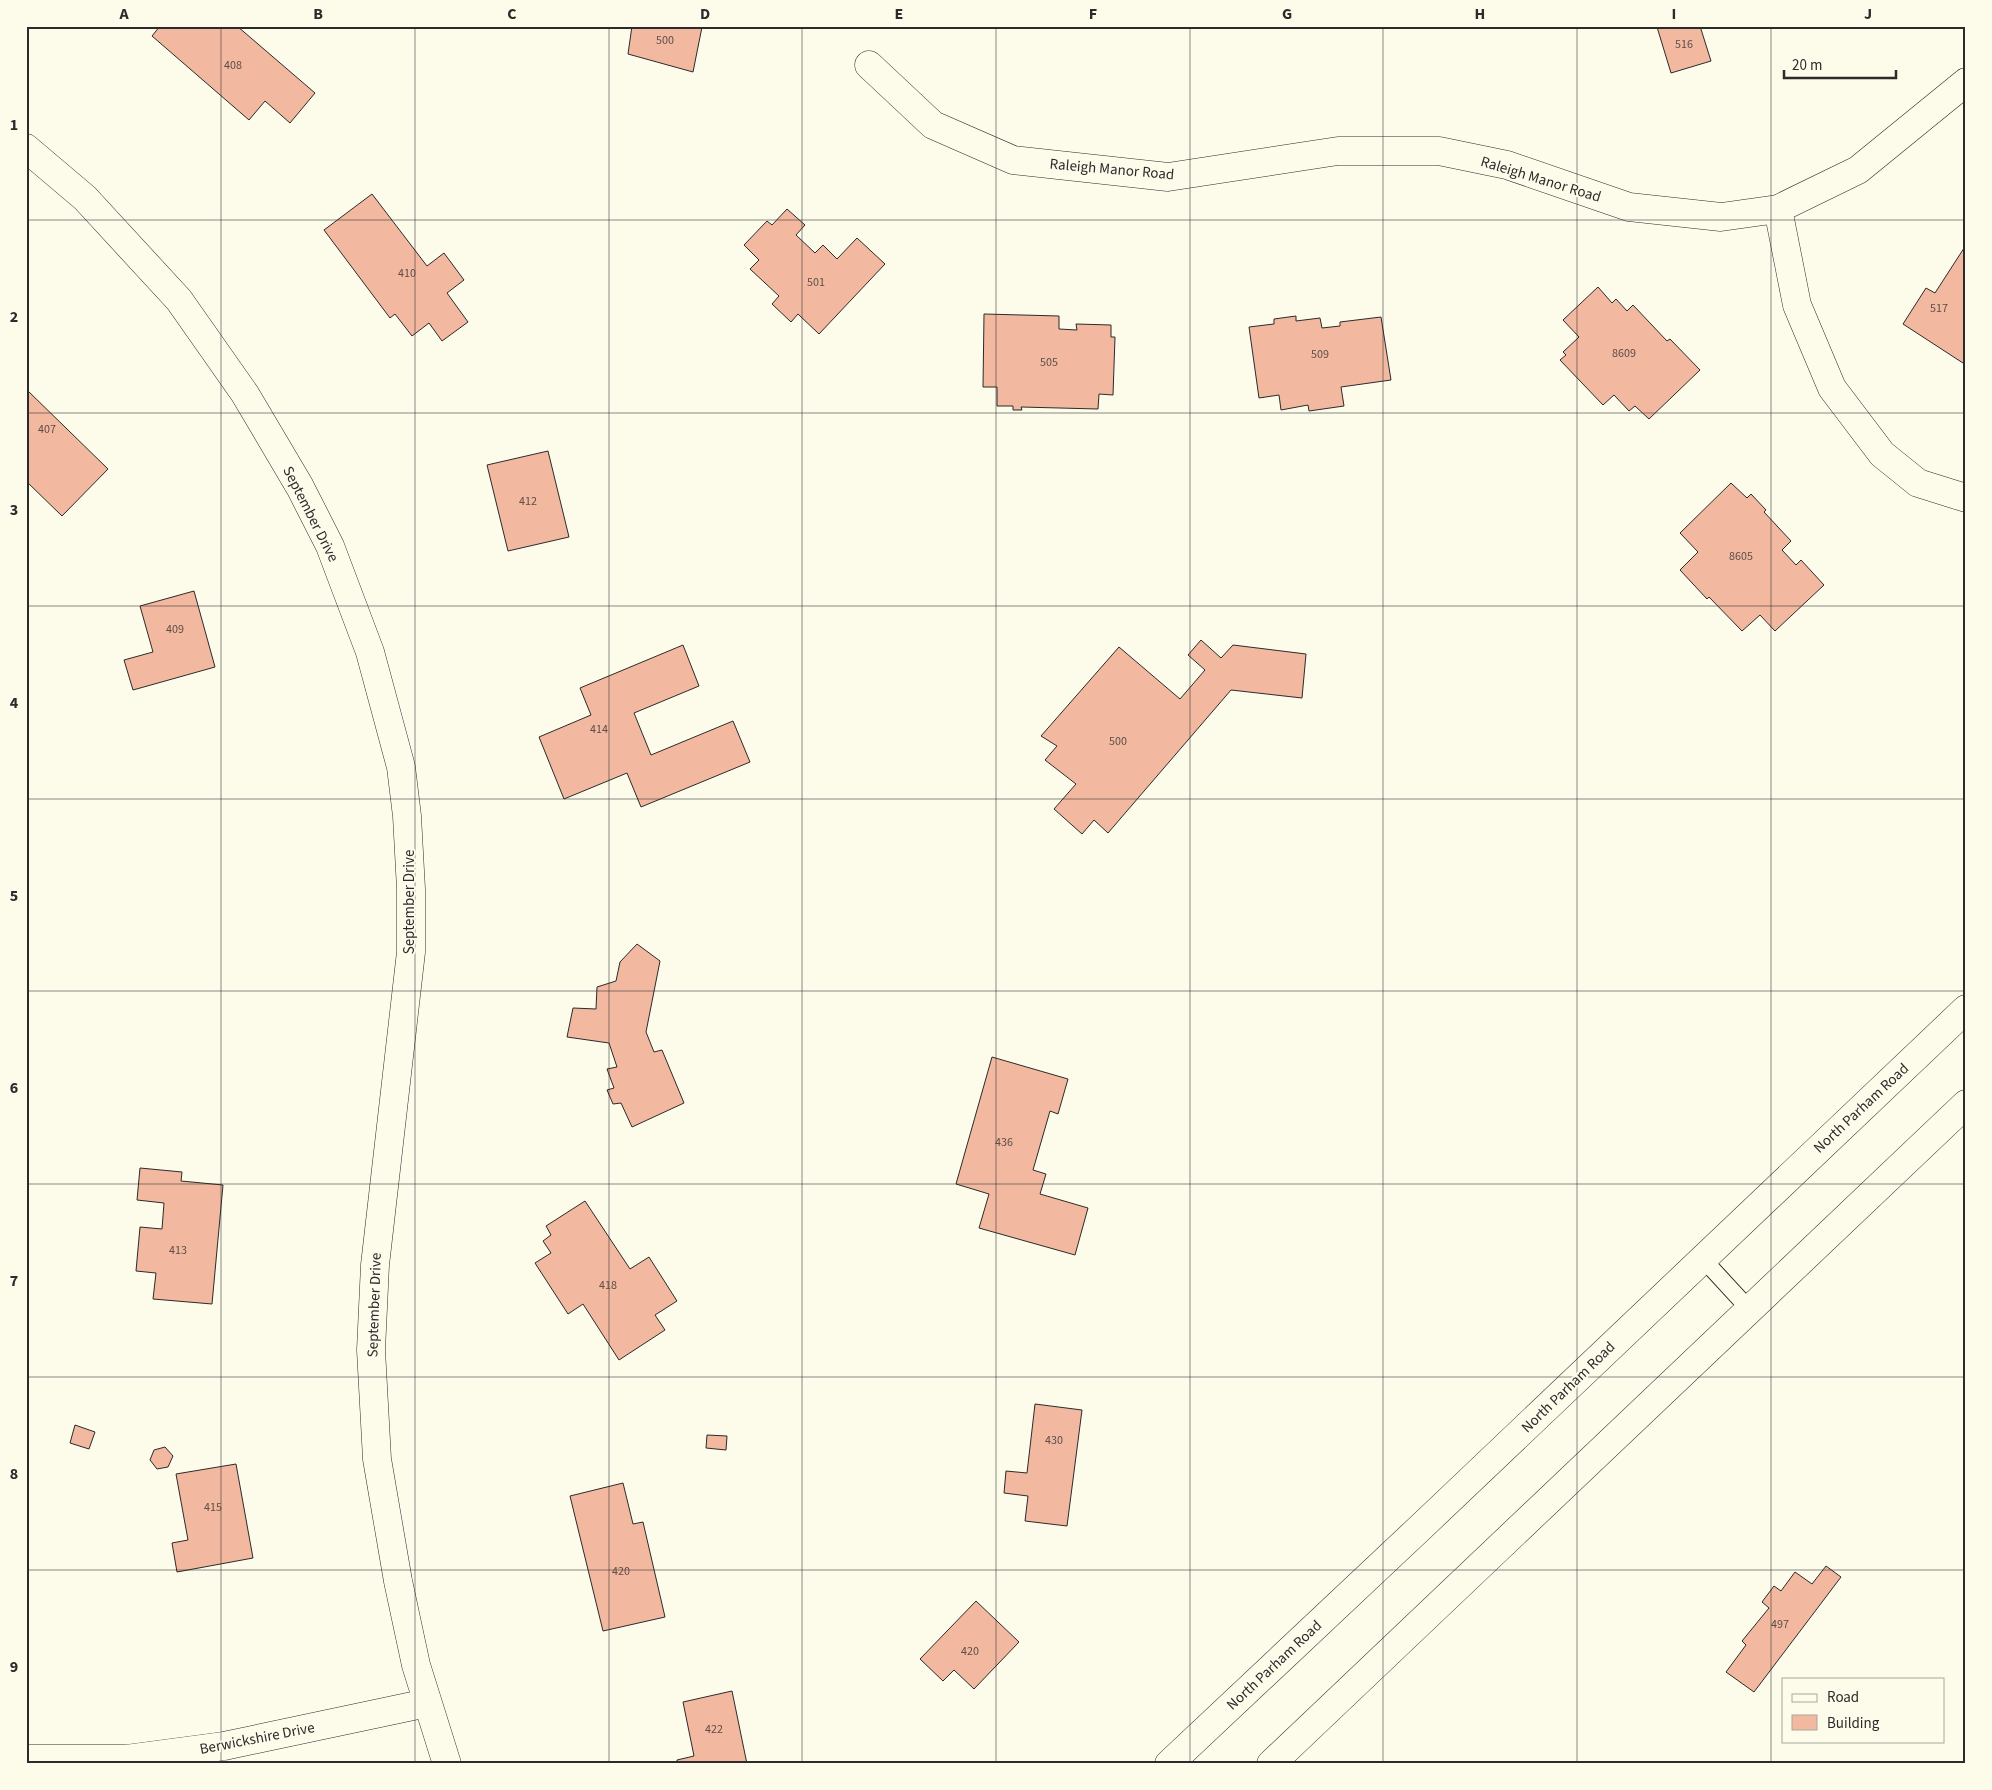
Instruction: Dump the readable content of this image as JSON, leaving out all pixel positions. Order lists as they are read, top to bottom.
{
  "streets": {
    "main road": [
      "Raleigh Manor Road",
      "September Drive",
      "North Parham Road",
      "Berwickshire Drive"
    ]
  },
  "crossings": [
    ["September Drive", "Berwickshire Drive"]
  ],
  "house_numbers": [
    "500",
    "516",
    "408",
    "410",
    "501",
    "517",
    "8609",
    "509",
    "505",
    "407",
    "412",
    "8605",
    "409",
    "414",
    "500",
    "436",
    "413",
    "418",
    "430",
    "415",
    "420",
    "497",
    "420",
    "422"
  ],
  "legend": ["Road", "Building"],
  "scale_bar": "20 m",
  "grid": {
    "columns": [
      "A",
      "B",
      "C",
      "D",
      "E",
      "F",
      "G",
      "H",
      "I",
      "J"
    ],
    "rows": [
      "1",
      "2",
      "3",
      "4",
      "5",
      "6",
      "7",
      "8",
      "9"
    ]
  }
}
